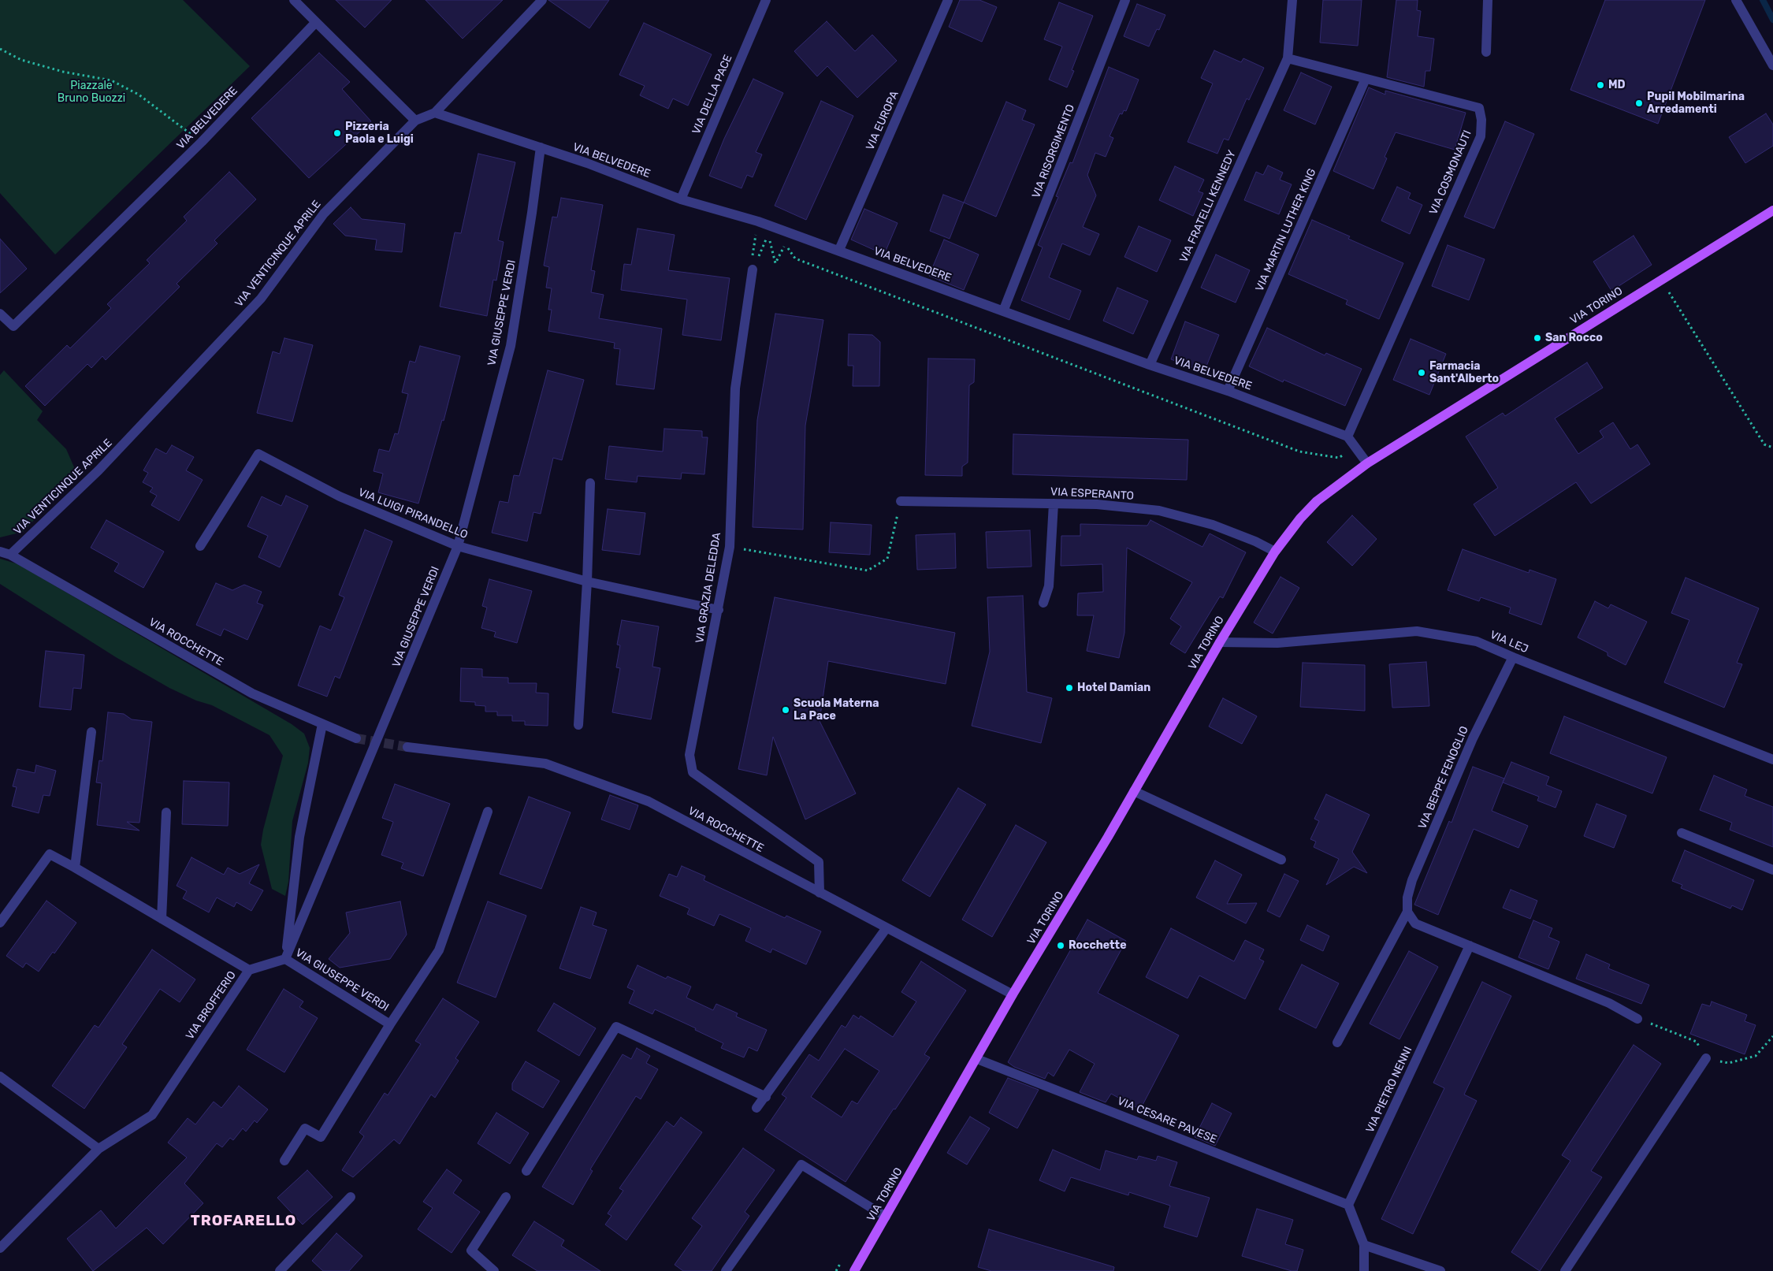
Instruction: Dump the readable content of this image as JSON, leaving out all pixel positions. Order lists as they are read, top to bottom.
{
  "streets": {
    "main road": ["VIA TORINO"],
    "street": [
      "VIA DELLA PACE",
      "VIA BELVEDERE",
      "VIA EUROPA",
      "VIA RISORGIMENTO",
      "VIA COSMONAUTI",
      "VIA FRATELLI KENNEDY",
      "VIA MARTIN LUTHER KING",
      "VIA VENTICINQUE APRILE",
      "VIA GIUSEPPE VERDI",
      "VIA ESPERANTO",
      "VIA LUIGI PIRANDELLO",
      "VIA GRAZIA DELEDDA",
      "VIA ROCCHETTE",
      "VIA LEJ",
      "VIA BEPPE FENOGLIO",
      "VIA BROFFERIO",
      "VIA PIETRO NENNI",
      "VIA CESARE PAVESE"
    ]
  },
  "crossings": [
    ["VIA DELLA PACE", "VIA BELVEDERE"],
    ["VIA BELVEDERE", "VIA EUROPA"],
    ["VIA BELVEDERE", "VIA RISORGIMENTO"],
    ["VIA BELVEDERE", "VIA COSMONAUTI"],
    ["VIA BELVEDERE", "VIA FRATELLI KENNEDY"],
    ["VIA BELVEDERE", "VIA MARTIN LUTHER KING"],
    ["VIA BELVEDERE", "VIA VENTICINQUE APRILE"],
    ["VIA BELVEDERE", "VIA GIUSEPPE VERDI"],
    ["VIA COSMONAUTI", "VIA FRATELLI KENNEDY"],
    ["VIA COSMONAUTI", "VIA MARTIN LUTHER KING"],
    ["VIA VENTICINQUE APRILE", "VIA ROCCHETTE"],
    ["VIA TORINO", "VIA ESPERANTO"],
    ["VIA TORINO", "VIA ROCCHETTE"],
    ["VIA TORINO", "VIA LEJ"],
    ["VIA TORINO", "VIA CESARE PAVESE"],
    ["VIA GIUSEPPE VERDI", "VIA LUIGI PIRANDELLO"],
    ["VIA GIUSEPPE VERDI", "VIA BROFFERIO"],
    ["VIA LUIGI PIRANDELLO", "VIA GRAZIA DELEDDA"],
    ["VIA GRAZIA DELEDDA", "VIA ROCCHETTE"],
    ["VIA LEJ", "VIA BEPPE FENOGLIO"],
    ["VIA PIETRO NENNI", "VIA CESARE PAVESE"]
  ],
  "districts": ["TROFARELLO"],
  "parks": ["Piazzale Bruno Buozzi"],
  "places": [
    "MD",
    "Pupil Mobilmarina Arredamenti",
    "Pizzeria Paola e Luigi",
    "San Rocco",
    "Farmacia Sant'Alberto",
    "Hotel Damian",
    "Scuola Materna La Pace",
    "Rocchette"
  ]
}
